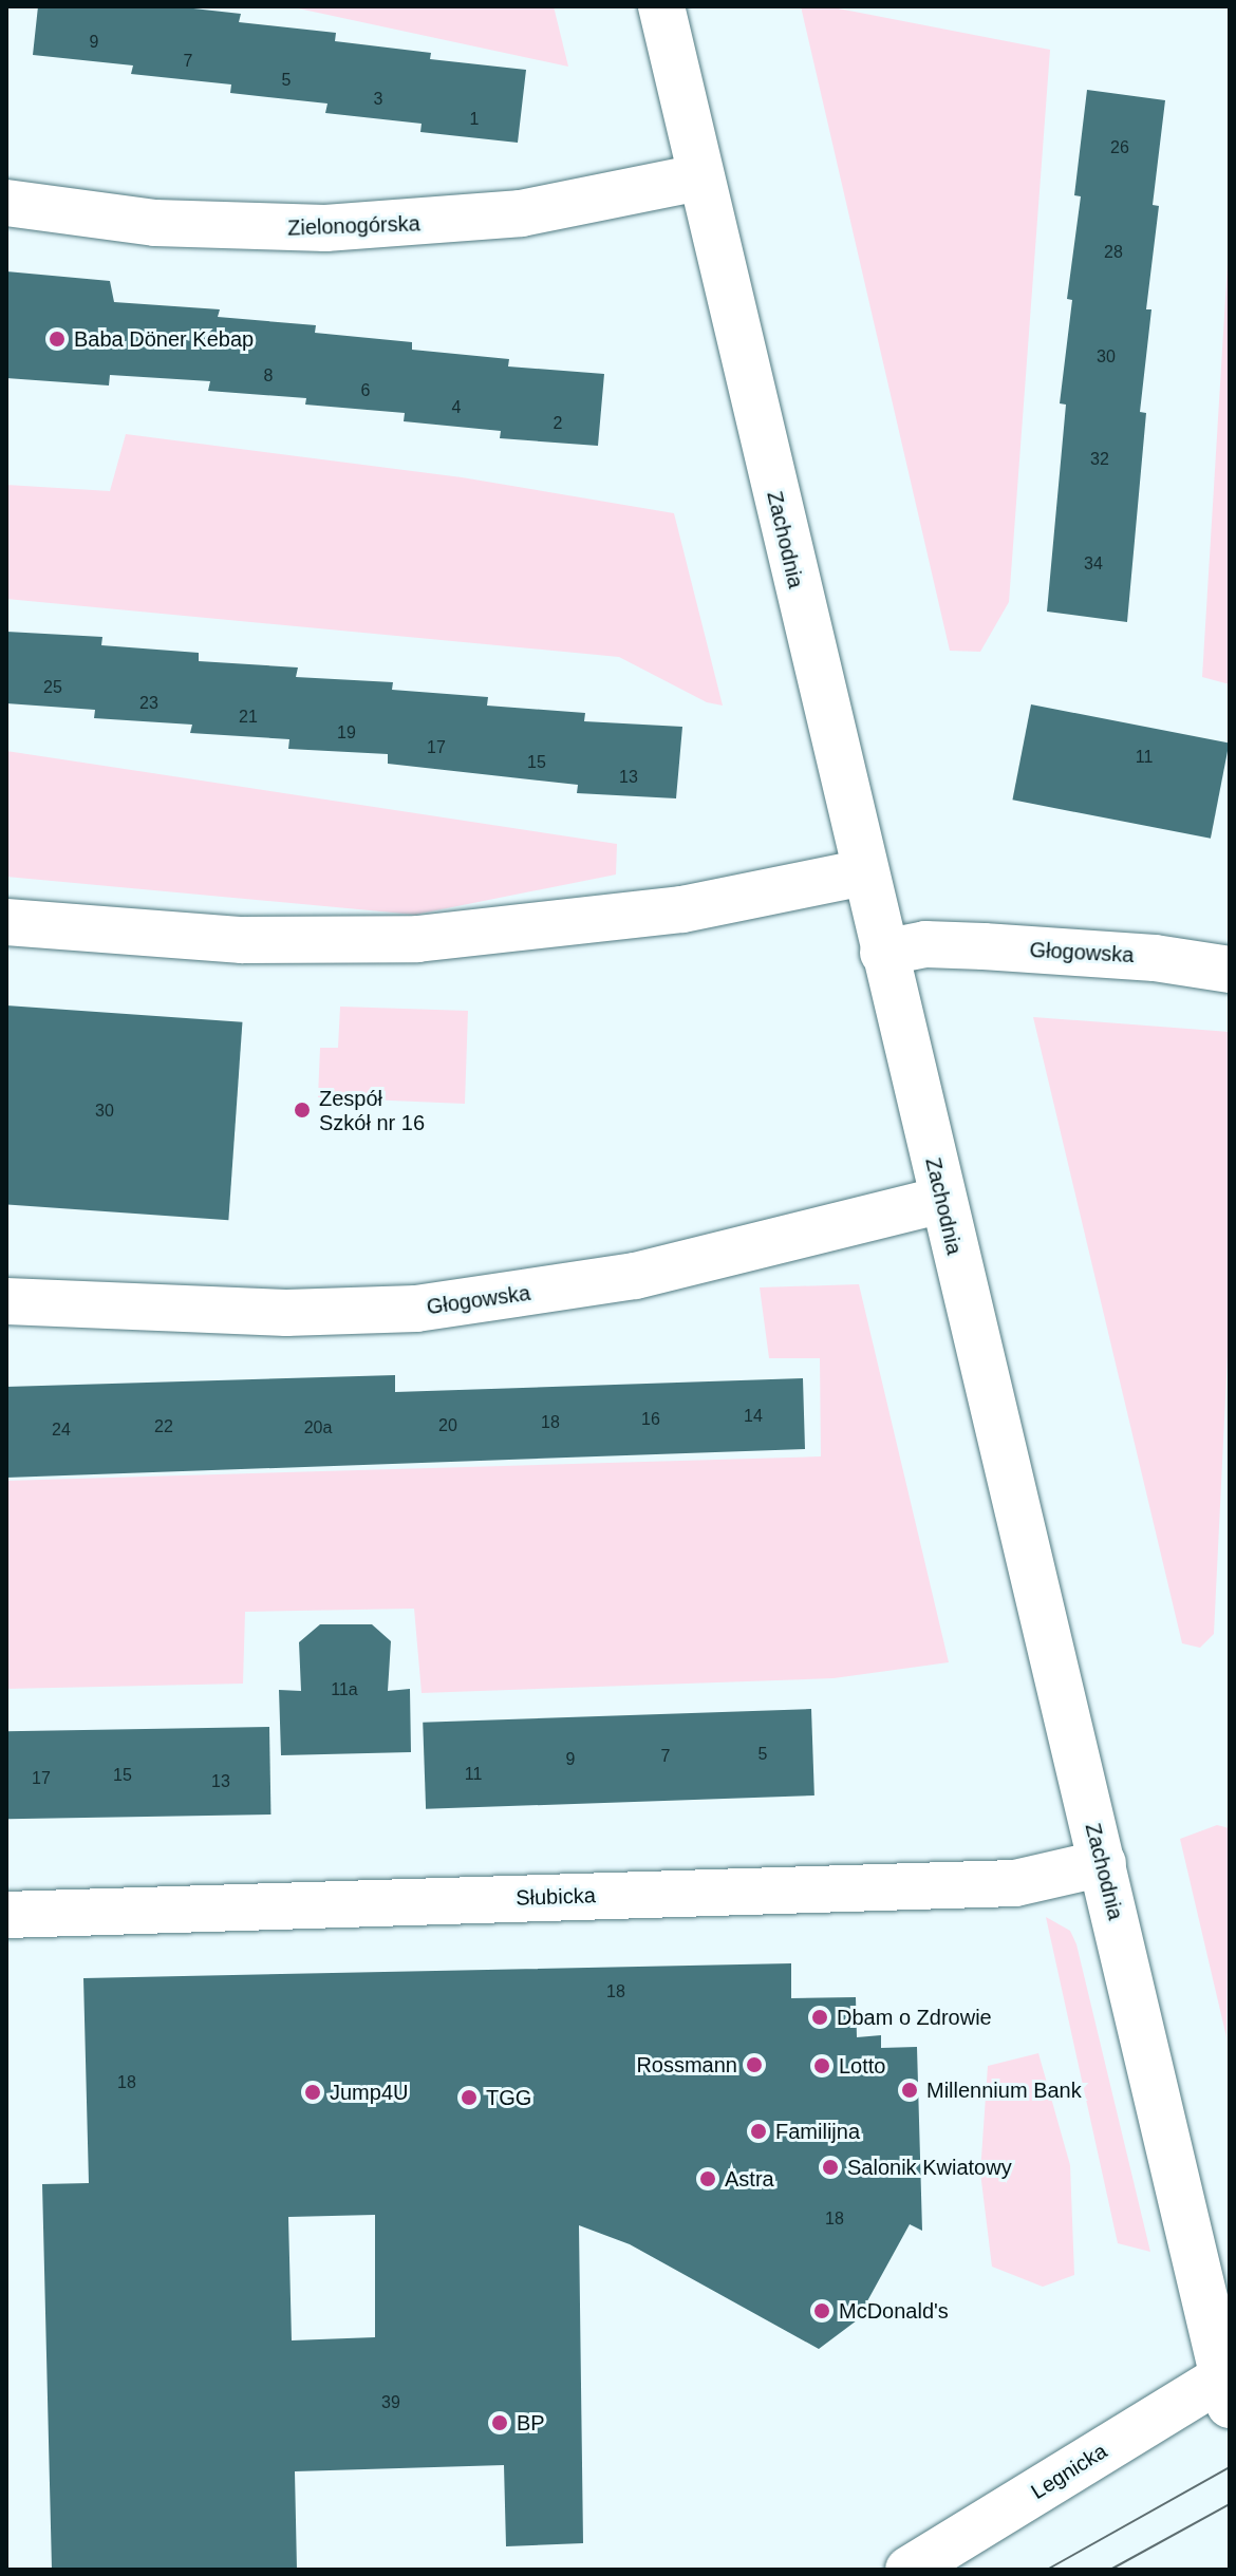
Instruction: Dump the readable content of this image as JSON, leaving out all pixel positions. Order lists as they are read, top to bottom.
{
  "streets": {
    "street": [
      "Zielonogórska",
      "Zachodnia",
      "Głogowska",
      "Słubicka",
      "Legnicka"
    ]
  },
  "crossings": [
    ["Zielonogórska", "Zachodnia"],
    ["Zachodnia", "Głogowska"],
    ["Zachodnia", "Słubicka"],
    ["Zachodnia", "Legnicka"]
  ],
  "places": [
    "Baba Döner Kebap",
    "Zespół Szkół nr 16",
    "Dbam o Zdrowie",
    "Rossmann",
    "Lotto",
    "Millennium Bank",
    "Jump4U",
    "TGG",
    "Familijna",
    "Salonik Kwiatowy",
    "Astra",
    "McDonald's",
    "BP"
  ],
  "house_numbers": [
    "9",
    "7",
    "5",
    "3",
    "1",
    "26",
    "28",
    "30",
    "8",
    "6",
    "4",
    "2",
    "32",
    "34",
    "25",
    "23",
    "21",
    "19",
    "17",
    "11",
    "15",
    "13",
    "30",
    "14",
    "16",
    "18",
    "20",
    "22",
    "20a",
    "24",
    "11a",
    "5",
    "7",
    "9",
    "11",
    "15",
    "17",
    "13",
    "18",
    "18",
    "18",
    "39"
  ]
}
